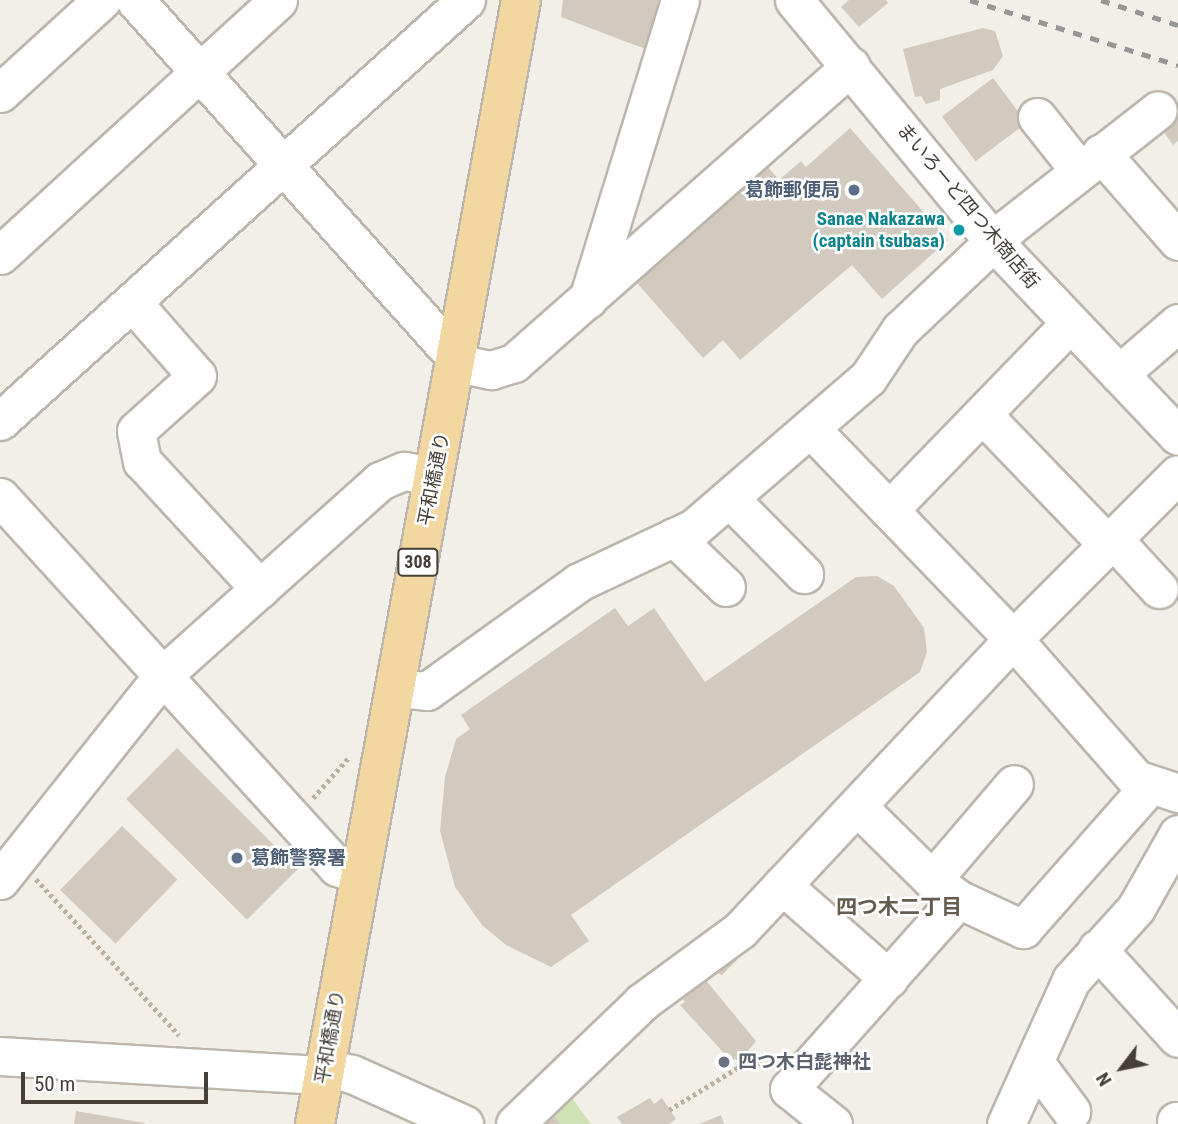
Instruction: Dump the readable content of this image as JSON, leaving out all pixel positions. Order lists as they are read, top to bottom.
{
  "streets": {
    "main road": ["平和橋通り", "308"],
    "street": ["まいろーど四つ木商店街"]
  },
  "districts": ["四つ木二丁目"],
  "places": [
    "葛飾郵便局",
    "Sanae Nakazawa (captain tsubasa)",
    "葛飾警察署",
    "四つ木白髭神社"
  ],
  "scale_bar": "50 m",
  "north": "bottom left"
}
